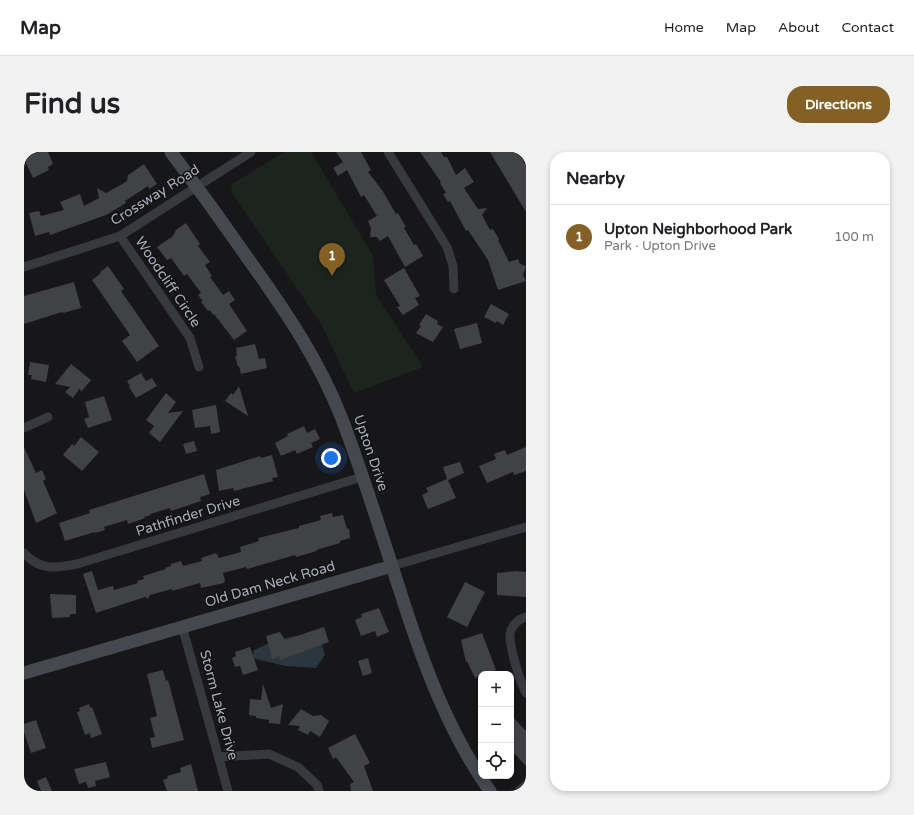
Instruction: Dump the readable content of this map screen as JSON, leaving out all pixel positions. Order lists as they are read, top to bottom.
{
  "streets": {
    "main road": ["Upton Drive", "Old Dam Neck Road"],
    "street": [
      "Crossway Road",
      "Woodcliff Circle",
      "Pathfinder Drive",
      "Storm Lake Drive"
    ]
  },
  "crossings": [
    ["Crossway Road", "Woodcliff Circle"],
    ["Crossway Road", "Upton Drive"],
    ["Upton Drive", "Pathfinder Drive"],
    ["Upton Drive", "Old Dam Neck Road"],
    ["Old Dam Neck Road", "Storm Lake Drive"]
  ],
  "page": {
    "header": "Map",
    "nav": [
      "Home",
      "Map",
      "About",
      "Contact"
    ],
    "buttons": "Directions",
    "title": "Find us",
    "heading": "Nearby",
    "list": [
      {
        "mark": "1",
        "name": "Upton Neighborhood Park",
        "note": "Park · Upton Drive",
        "value": "100 m"
      }
    ],
    "pins": "1",
    "map_buttons": ["+", "−"]
  }
}
